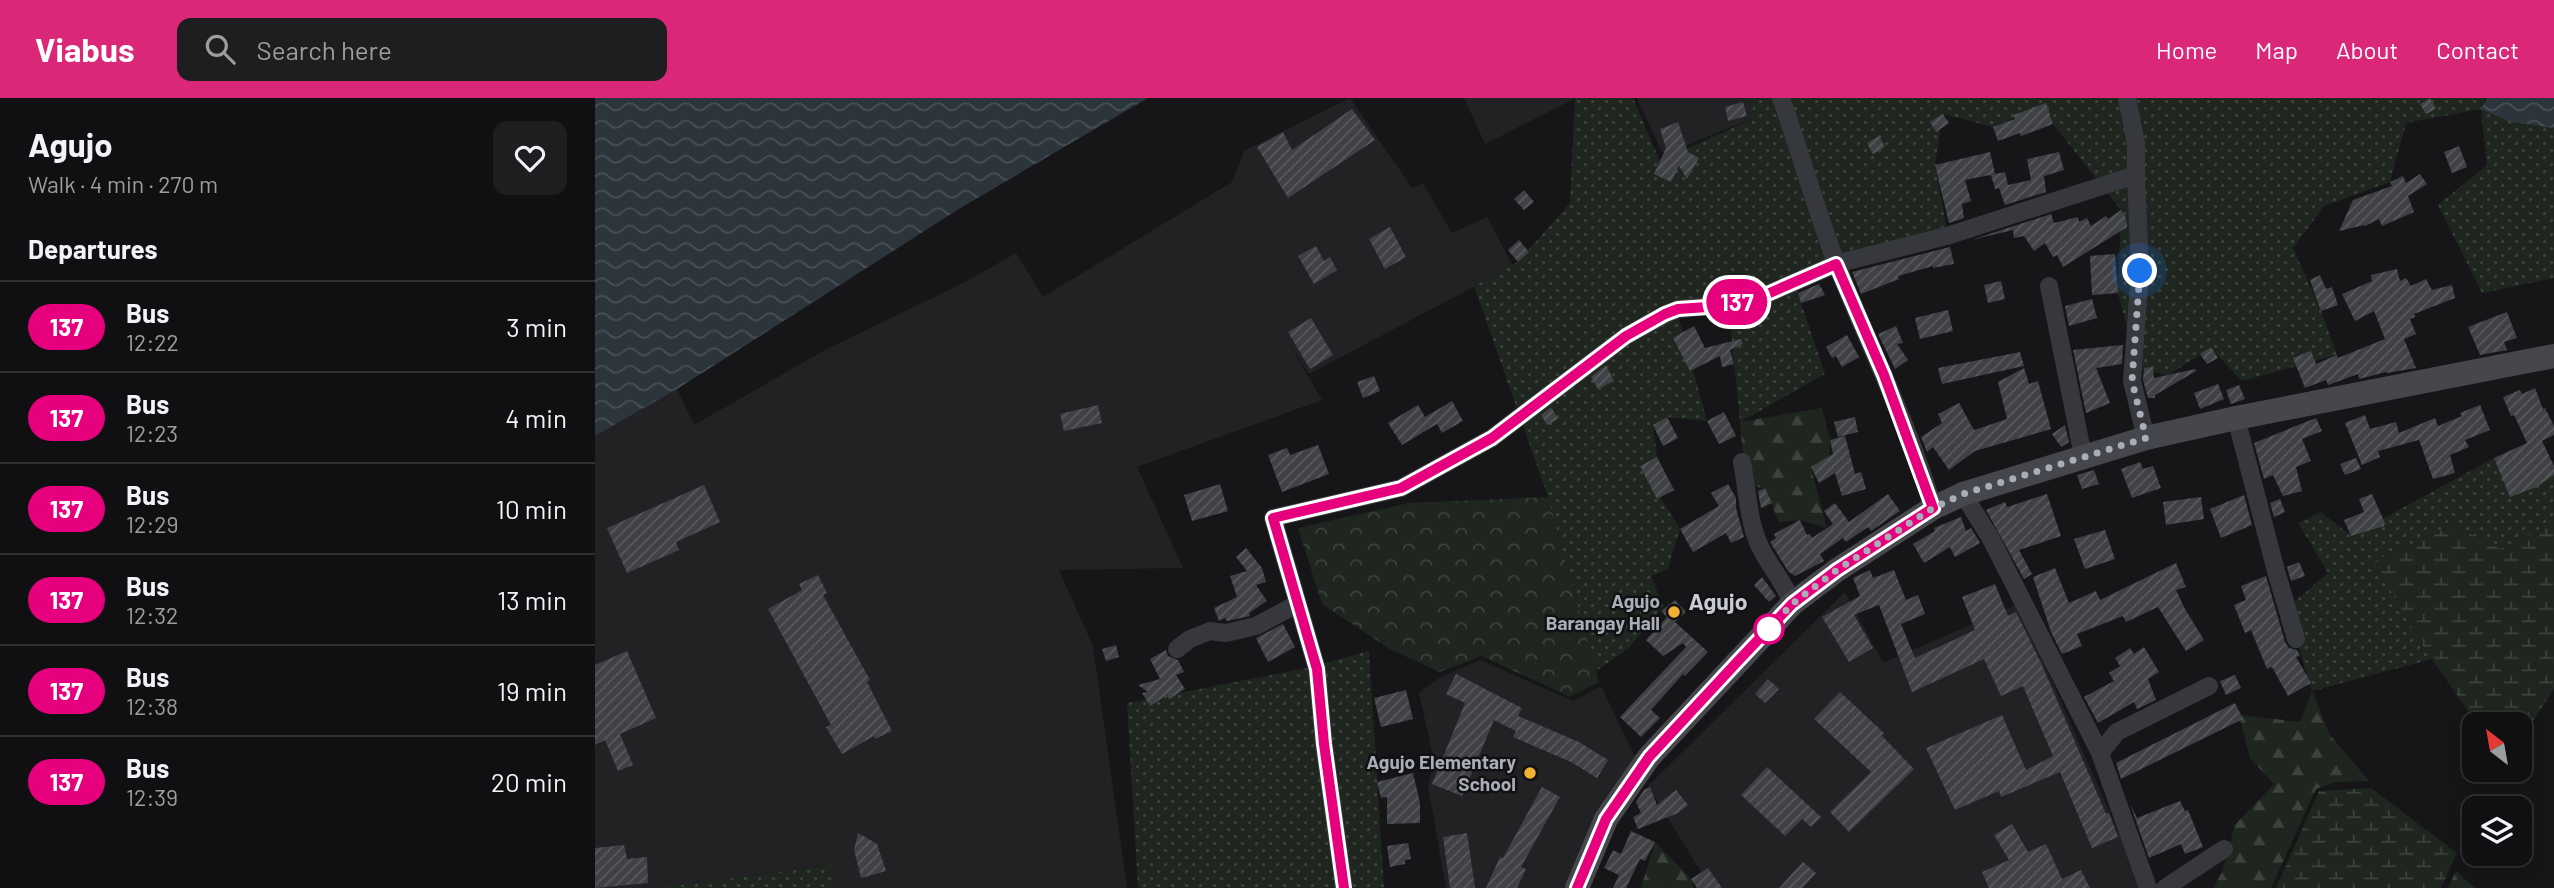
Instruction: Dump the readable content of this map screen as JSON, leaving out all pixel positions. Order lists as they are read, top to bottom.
{
  "districts": ["Agujo"],
  "places": ["Agujo Barangay Hall", "Agujo Elementary School"],
  "lines": ["bus line 137"],
  "north": "top left",
  "page": {
    "header": "Viabus",
    "search": "Search here",
    "nav": [
      "Home",
      "Map",
      "About",
      "Contact"
    ],
    "heading": [
      ["Agujo", "Walk · 4 min · 270 m"],
      "Departures"
    ],
    "on_map": "137",
    "list": [
      {
        "mark": "137",
        "name": "Bus",
        "note": "12:22",
        "value": "3 min"
      },
      {
        "mark": "137",
        "name": "Bus",
        "note": "12:23",
        "value": "4 min"
      },
      {
        "mark": "137",
        "name": "Bus",
        "note": "12:29",
        "value": "10 min"
      },
      {
        "mark": "137",
        "name": "Bus",
        "note": "12:32",
        "value": "13 min"
      },
      {
        "mark": "137",
        "name": "Bus",
        "note": "12:38",
        "value": "19 min"
      },
      {
        "mark": "137",
        "name": "Bus",
        "note": "12:39",
        "value": "20 min"
      }
    ]
  }
}
